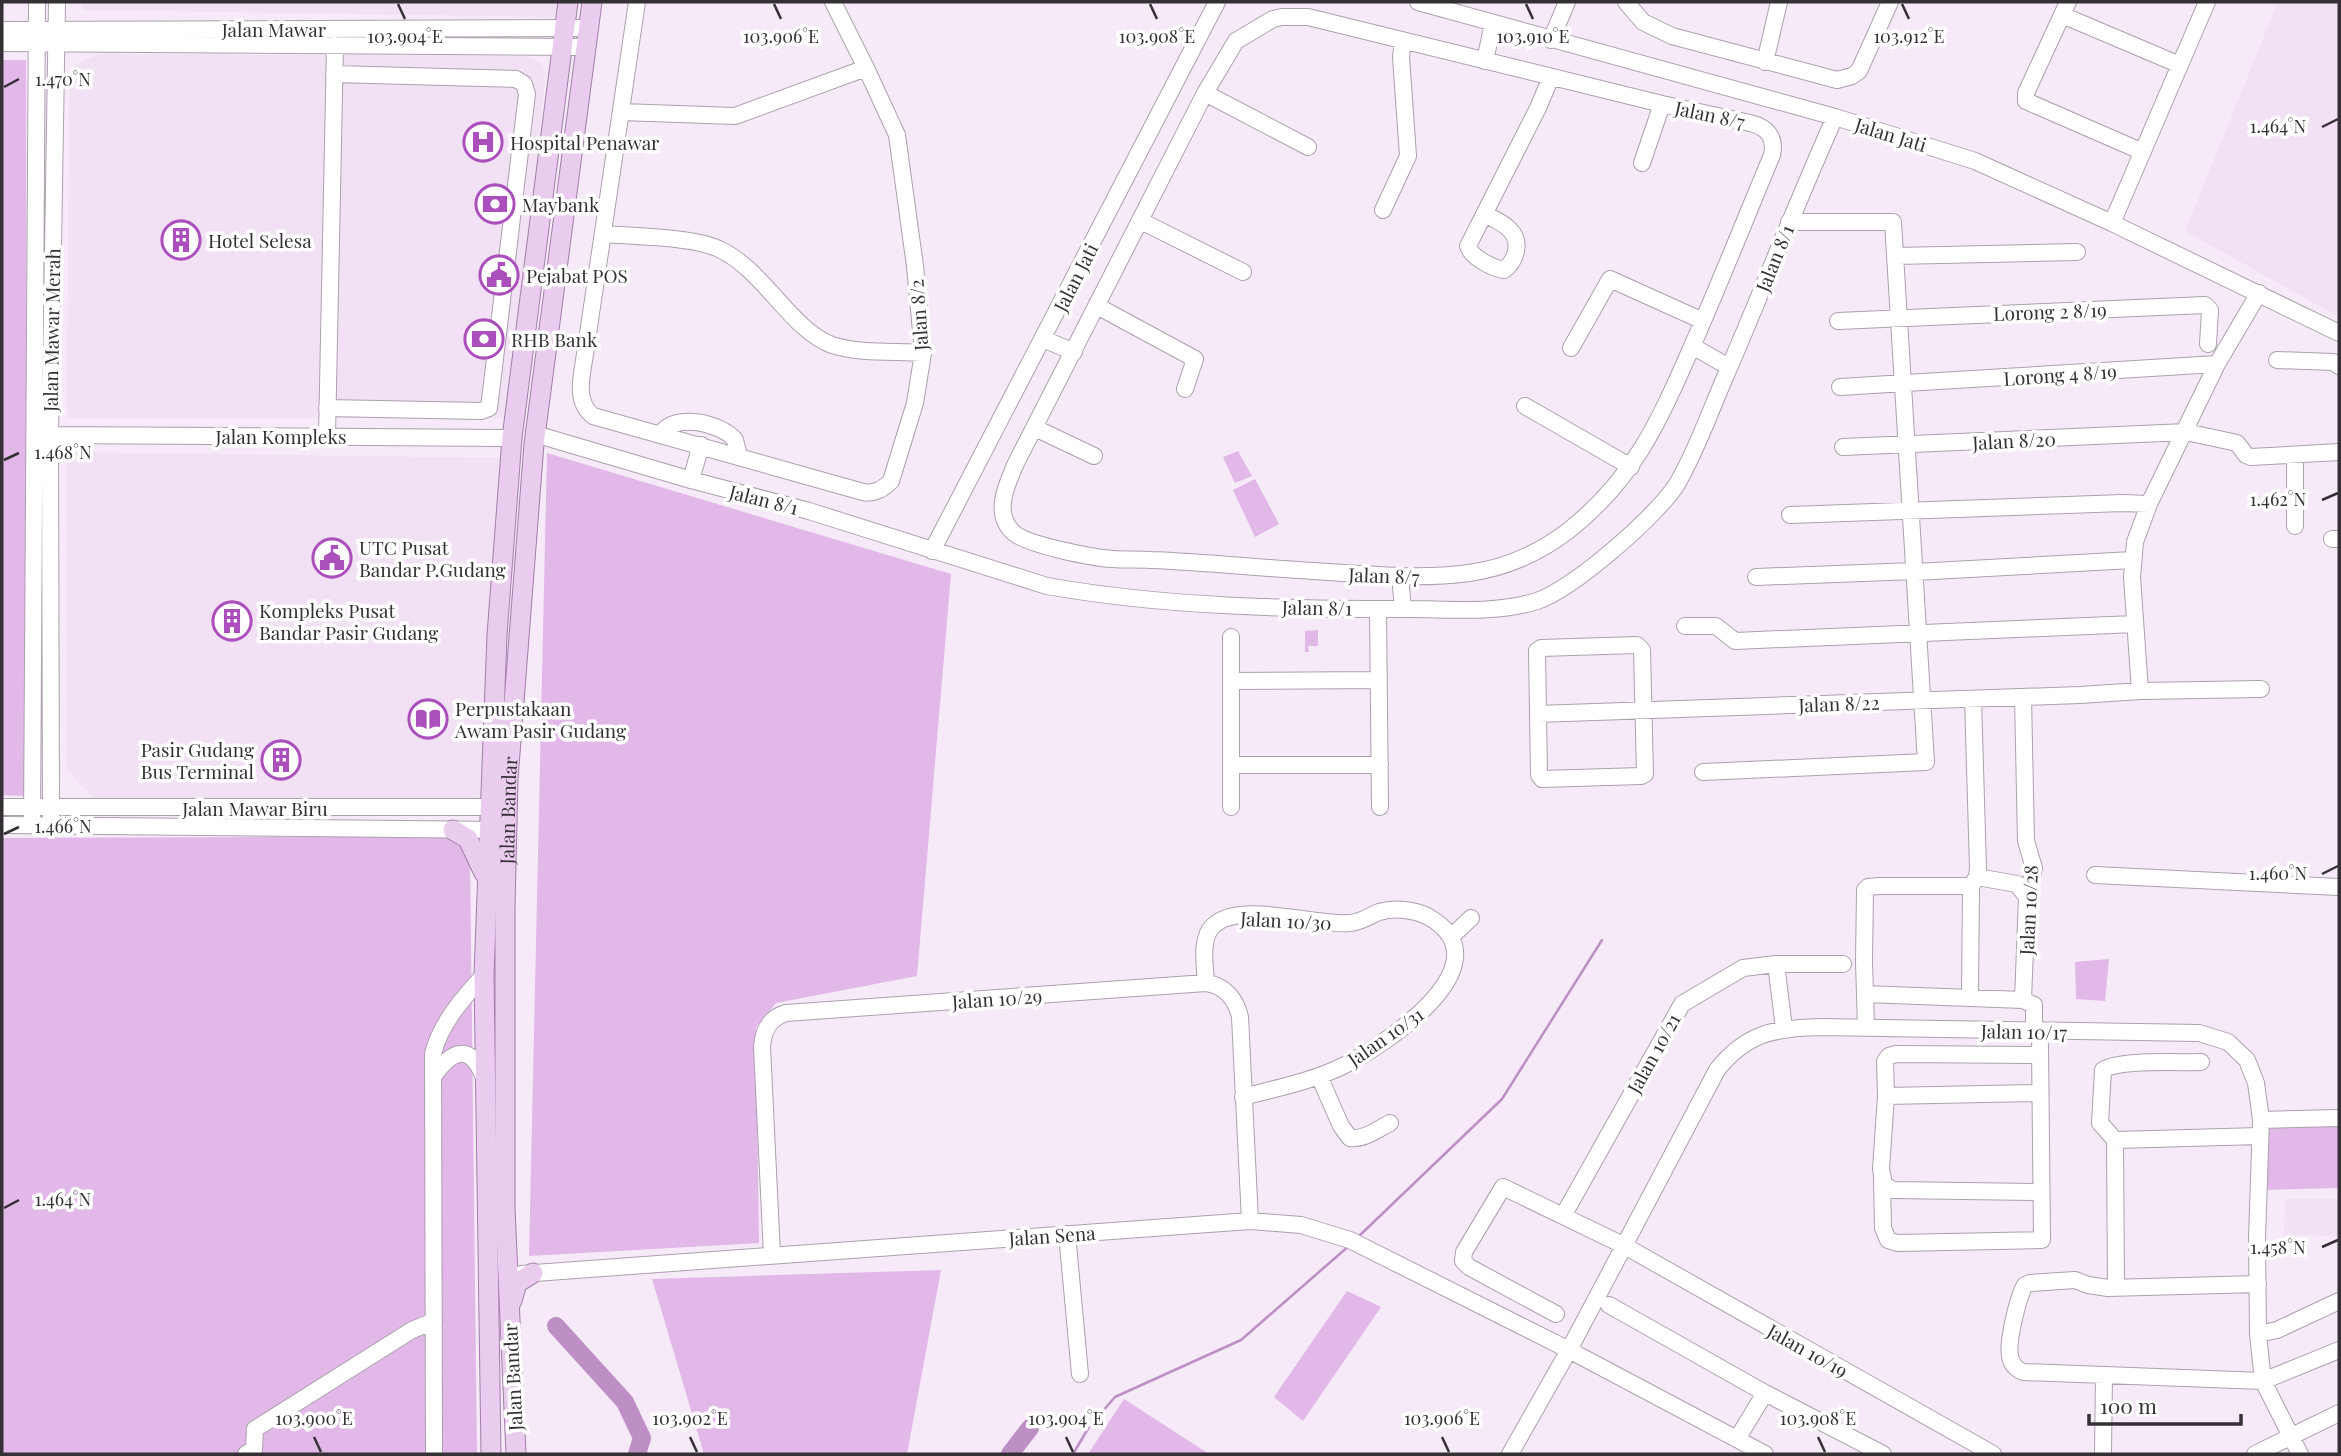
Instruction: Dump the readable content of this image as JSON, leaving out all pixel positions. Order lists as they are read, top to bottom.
{
  "streets": {
    "main road": ["Jalan Bandar"],
    "street": [
      "Jalan Mawar",
      "Jalan 8/7",
      "Jalan Jati",
      "Jalan 8/1",
      "Lorong 2 8/19",
      "Jalan 8/2",
      "Jalan Mawar Merah",
      "Lorong 4 8/19",
      "Jalan Kompleks",
      "Jalan 8/20",
      "Jalan 8/22",
      "Jalan Mawar Biru",
      "Jalan 10/28",
      "Jalan 10/30",
      "Jalan 10/29",
      "Jalan 10/17",
      "Jalan 10/31",
      "Jalan 10/21",
      "Jalan Sena",
      "Jalan 10/19"
    ]
  },
  "crossings": [
    ["Jalan Mawar", "Jalan Mawar Merah"],
    ["Jalan Mawar", "Jalan Bandar"],
    ["Jalan Jati", "Jalan 8/1"],
    ["Jalan 8/1", "Jalan Bandar"],
    ["Jalan Mawar Merah", "Jalan Kompleks"],
    ["Jalan Mawar Merah", "Jalan Mawar Biru"],
    ["Jalan Kompleks", "Jalan Bandar"],
    ["Jalan 8/22", "Jalan 10/28"],
    ["Jalan Mawar Biru", "Jalan Bandar"],
    ["Jalan Bandar", "Jalan Sena"],
    ["Jalan 10/28", "Jalan 10/17"],
    ["Jalan 10/30", "Jalan 10/29"],
    ["Jalan 10/30", "Jalan 10/31"],
    ["Jalan 10/29", "Jalan Sena"],
    ["Jalan 10/17", "Jalan Sena"],
    ["Jalan 10/17", "Jalan 10/19"],
    ["Jalan 10/21", "Jalan 10/19"]
  ],
  "places": {
    "hospital": ["Hospital Penawar"],
    "bank": ["Maybank", "RHB Bank"],
    "building": ["Hotel Selesa", "Kompleks Pusat Bandar Pasir Gudang", "Pasir Gudang Bus Terminal"],
    "public building": ["Pejabat POS", "UTC Pusat Bandar P.Gudang"],
    "library": ["Perpustakaan Awam Pasir Gudang"]
  },
  "scale_bar": "100 m",
  "coordinates": [
    "103.904°E",
    "103.910°E",
    "103.912°E",
    "103.906°E",
    "103.908°E",
    "1.470°N",
    "1.464°N",
    "1.468°N",
    "1.462°N",
    "1.466°N",
    "1.460°N",
    "1.458°N",
    "103.900°E",
    "103.902°E"
  ]
}
